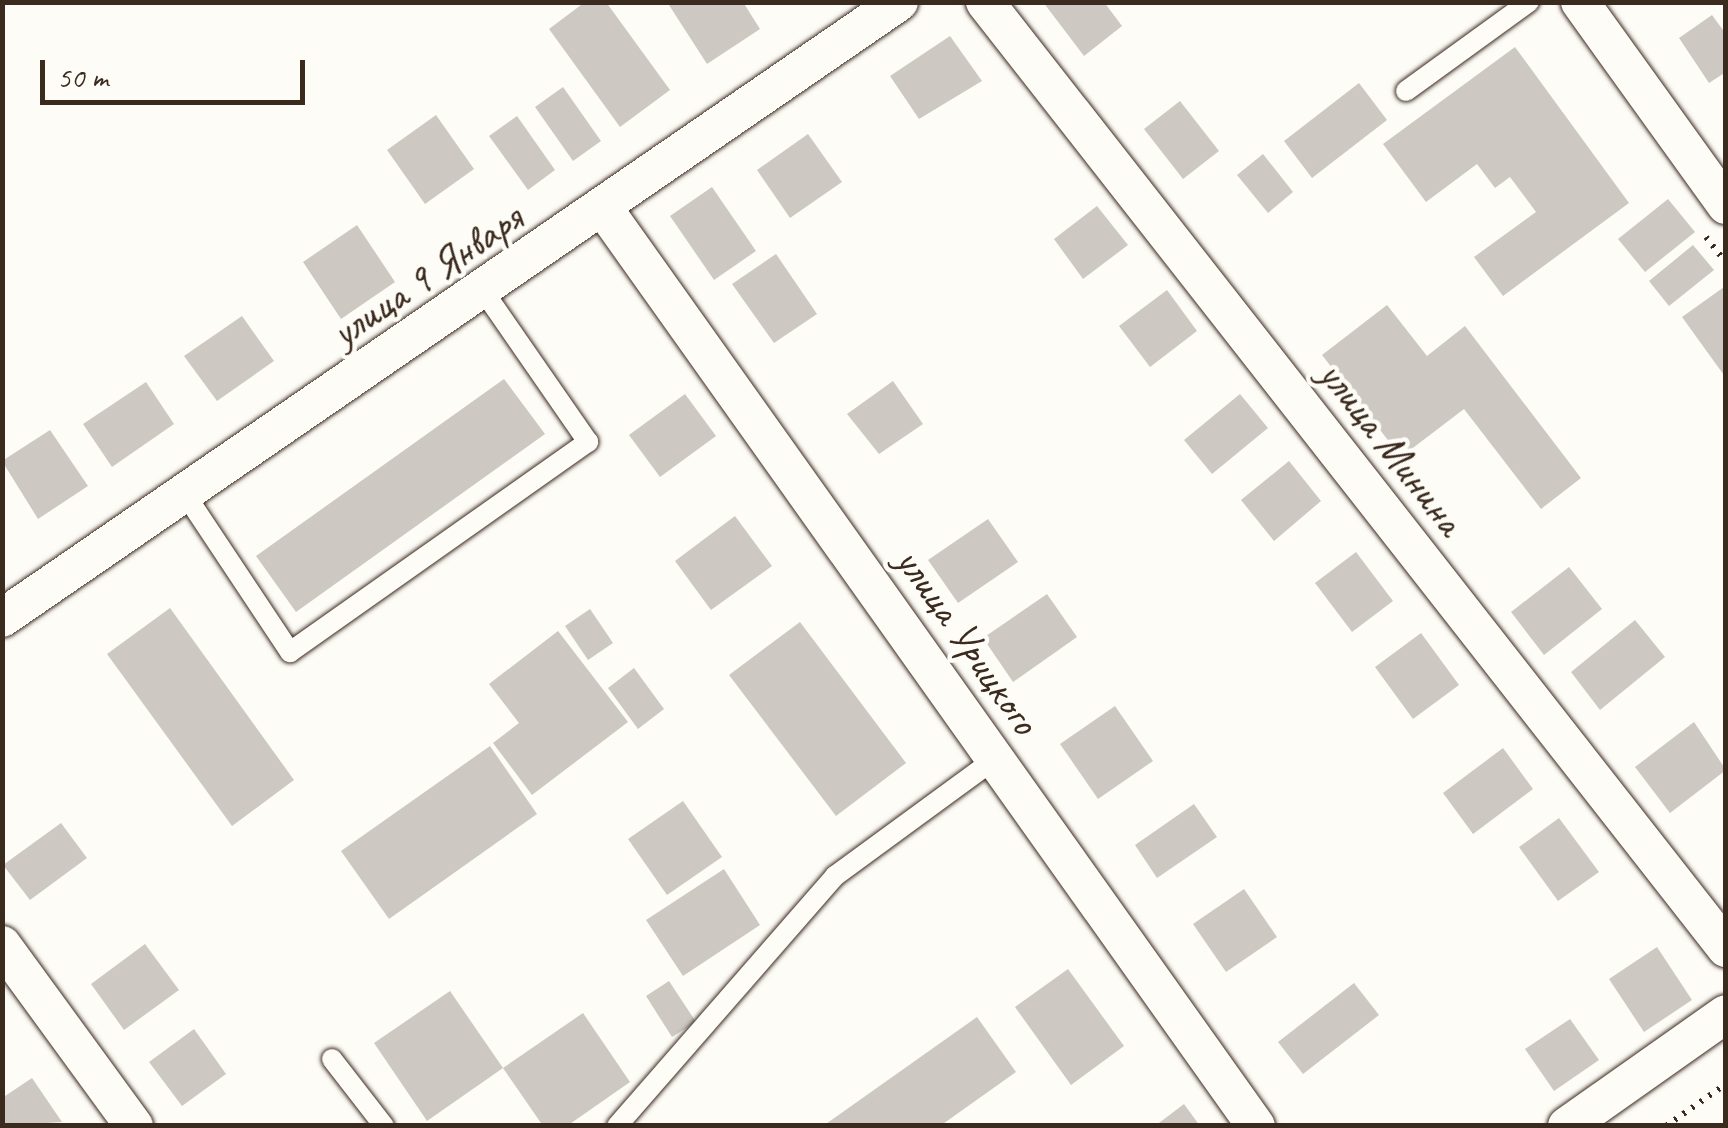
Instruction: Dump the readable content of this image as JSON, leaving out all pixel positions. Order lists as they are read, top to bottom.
{
  "streets": {
    "street": ["улица 9 Января", "улица Минина", "улица Урицкого"]
  },
  "crossings": [
    ["улица 9 Января", "улица Урицкого"]
  ],
  "scale_bar": "50 m"
}
